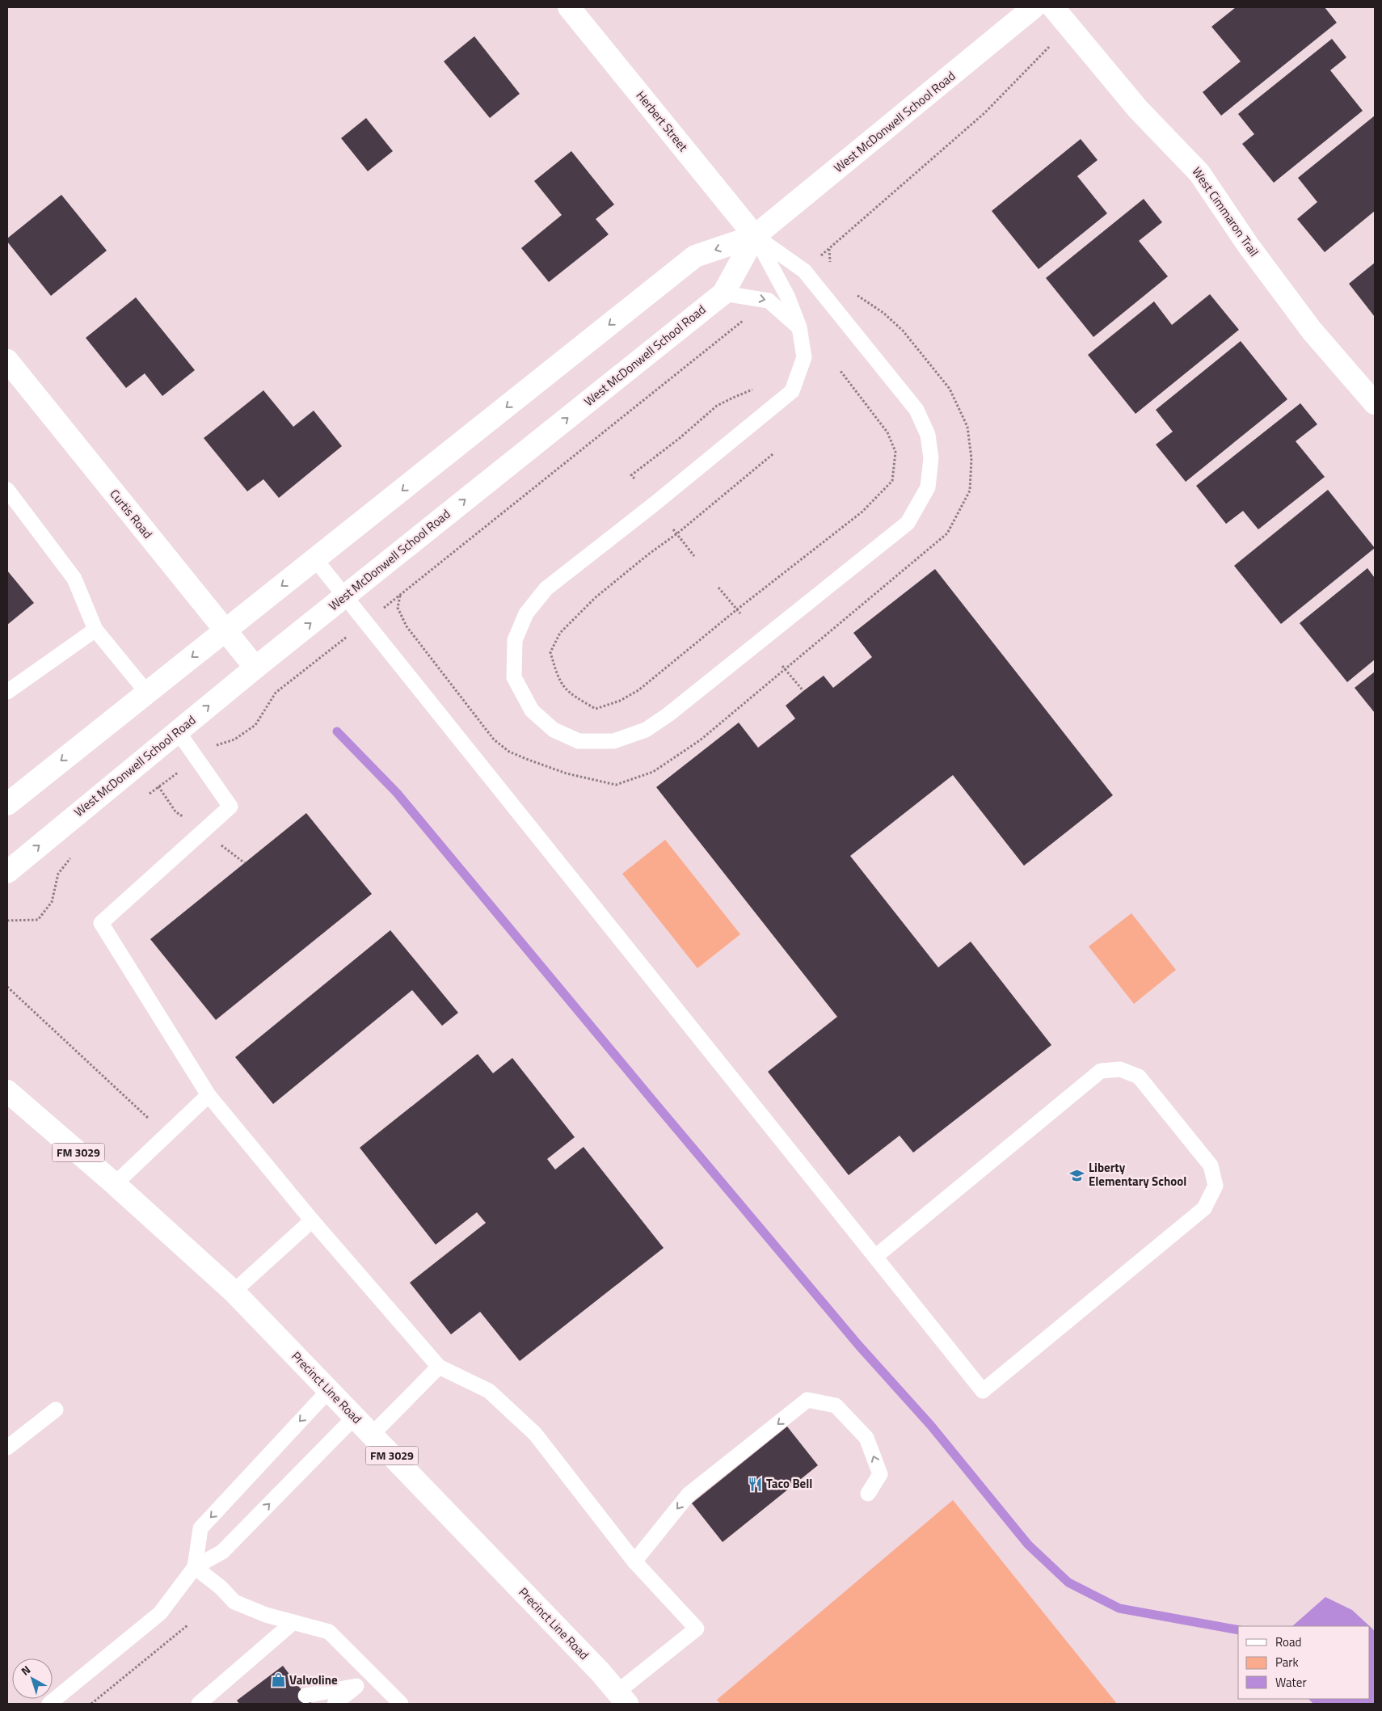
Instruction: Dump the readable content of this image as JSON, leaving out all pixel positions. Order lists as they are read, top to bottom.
{
  "streets": {
    "main road": [
      "Herbert Street",
      "West McDonwell School Road",
      "West Cimmaron Trail",
      "Curtis Road",
      "FM 3029",
      "Precinct Line Road"
    ]
  },
  "crossings": [
    ["Herbert Street", "West McDonwell School Road"],
    ["West McDonwell School Road", "Curtis Road"]
  ],
  "places": {
    "school or university": ["Liberty Elementary School"],
    "restaurant": ["Taco Bell"],
    "shop": ["Valvoline"]
  },
  "legend": ["Road", "Park", "Water"],
  "north": "top left"
}
